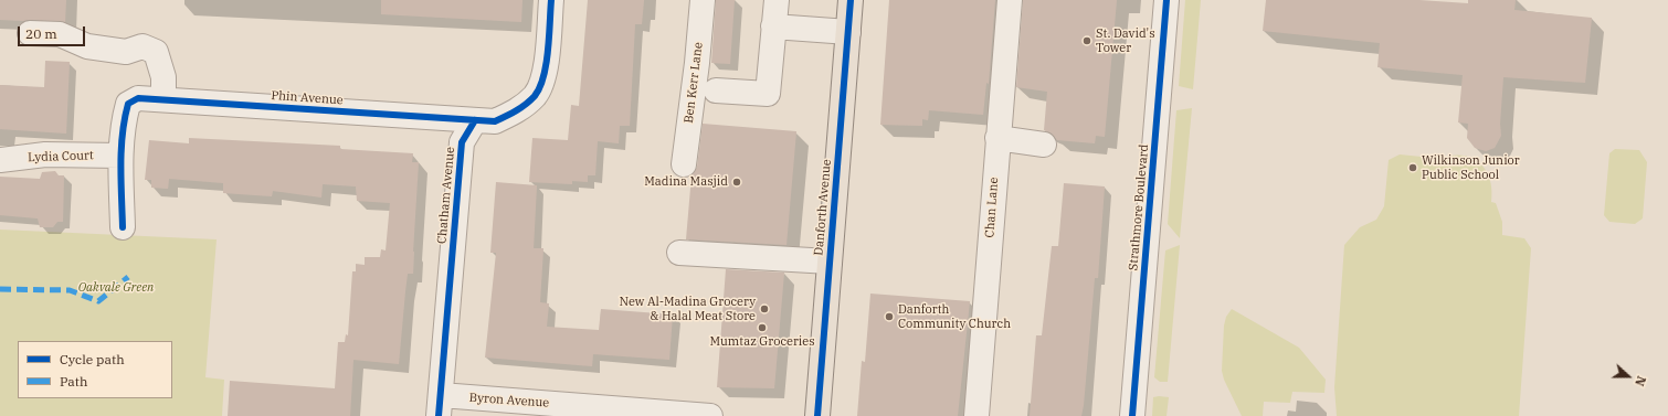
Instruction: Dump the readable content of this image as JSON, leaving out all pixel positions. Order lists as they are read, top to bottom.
{
  "streets": {
    "main road": ["Danforth Avenue"],
    "street": [
      "Ben Kerr Lane",
      "Phin Avenue",
      "Lydia Court",
      "Chatham Avenue",
      "Chan Lane",
      "Strathmore Boulevard",
      "Byron Avenue"
    ]
  },
  "crossings": [
    ["Phin Avenue", "Lydia Court"],
    ["Phin Avenue", "Chatham Avenue"],
    ["Chatham Avenue", "Byron Avenue"]
  ],
  "parks": ["Oakvale Green"],
  "places": [
    "St. David's Tower",
    "Wilkinson Junior Public School",
    "Madina Masjid",
    "New Al-Madina Grocery & Halal Meat Store",
    "Danforth Community Church",
    "Mumtaz Groceries"
  ],
  "legend": ["Cycle path", "Path"],
  "scale_bar": "20 m",
  "north": "right"
}
